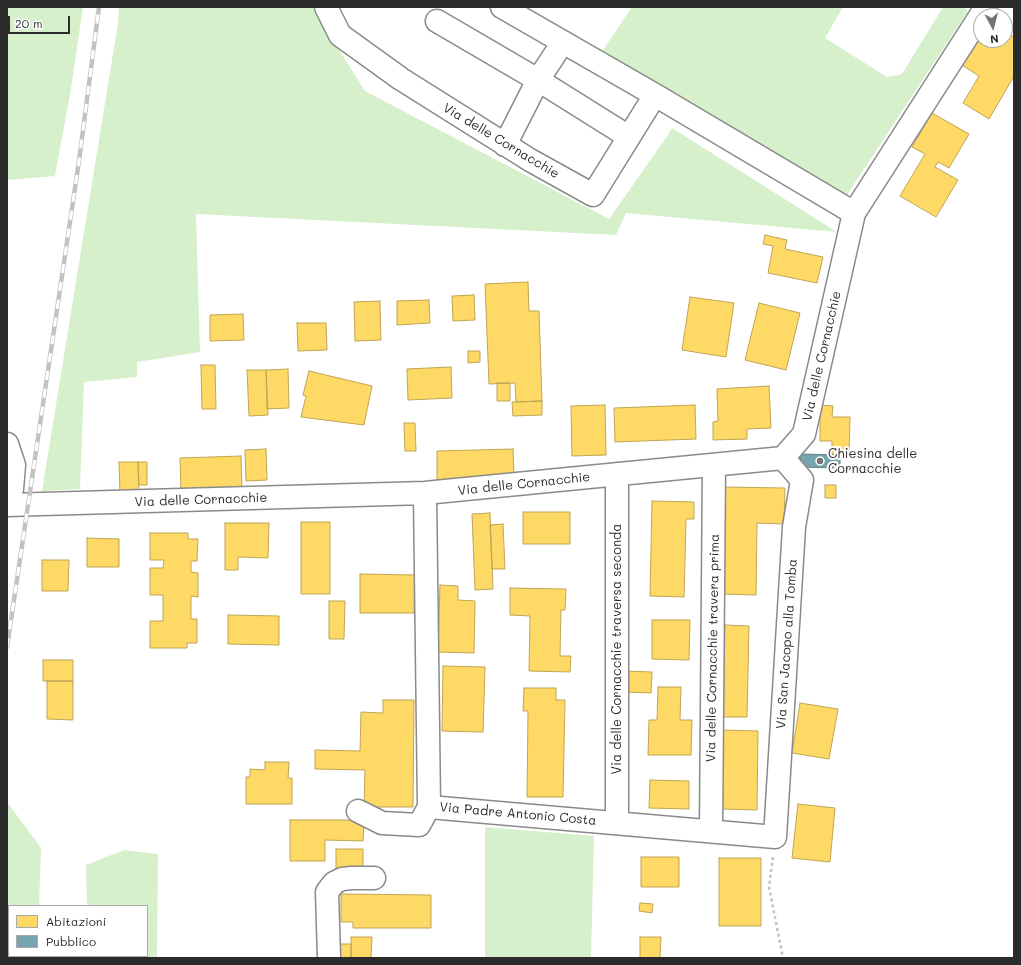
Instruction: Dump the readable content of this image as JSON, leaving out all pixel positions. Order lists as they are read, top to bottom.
{
  "streets": {
    "street": [
      "Via delle Cornacchie",
      "Via San Jacopo alla Tomba",
      "Via delle Cornacchie travera prima",
      "Via delle Cornacchie traversa seconda",
      "Via Padre Antonio Costa"
    ]
  },
  "crossings": [
    ["Via delle Cornacchie", "Via San Jacopo alla Tomba"],
    ["Via delle Cornacchie", "Via delle Cornacchie travera prima"],
    ["Via delle Cornacchie", "Via delle Cornacchie traversa seconda"],
    ["Via delle Cornacchie", "Via Padre Antonio Costa"],
    ["Via San Jacopo alla Tomba", "Via Padre Antonio Costa"],
    ["Via delle Cornacchie travera prima", "Via Padre Antonio Costa"],
    ["Via delle Cornacchie traversa seconda", "Via Padre Antonio Costa"]
  ],
  "places": ["Chiesina delle Cornacchie"],
  "legend": ["Abitazioni", "Pubblico"],
  "scale_bar": "20 m",
  "north": "bottom"
}
